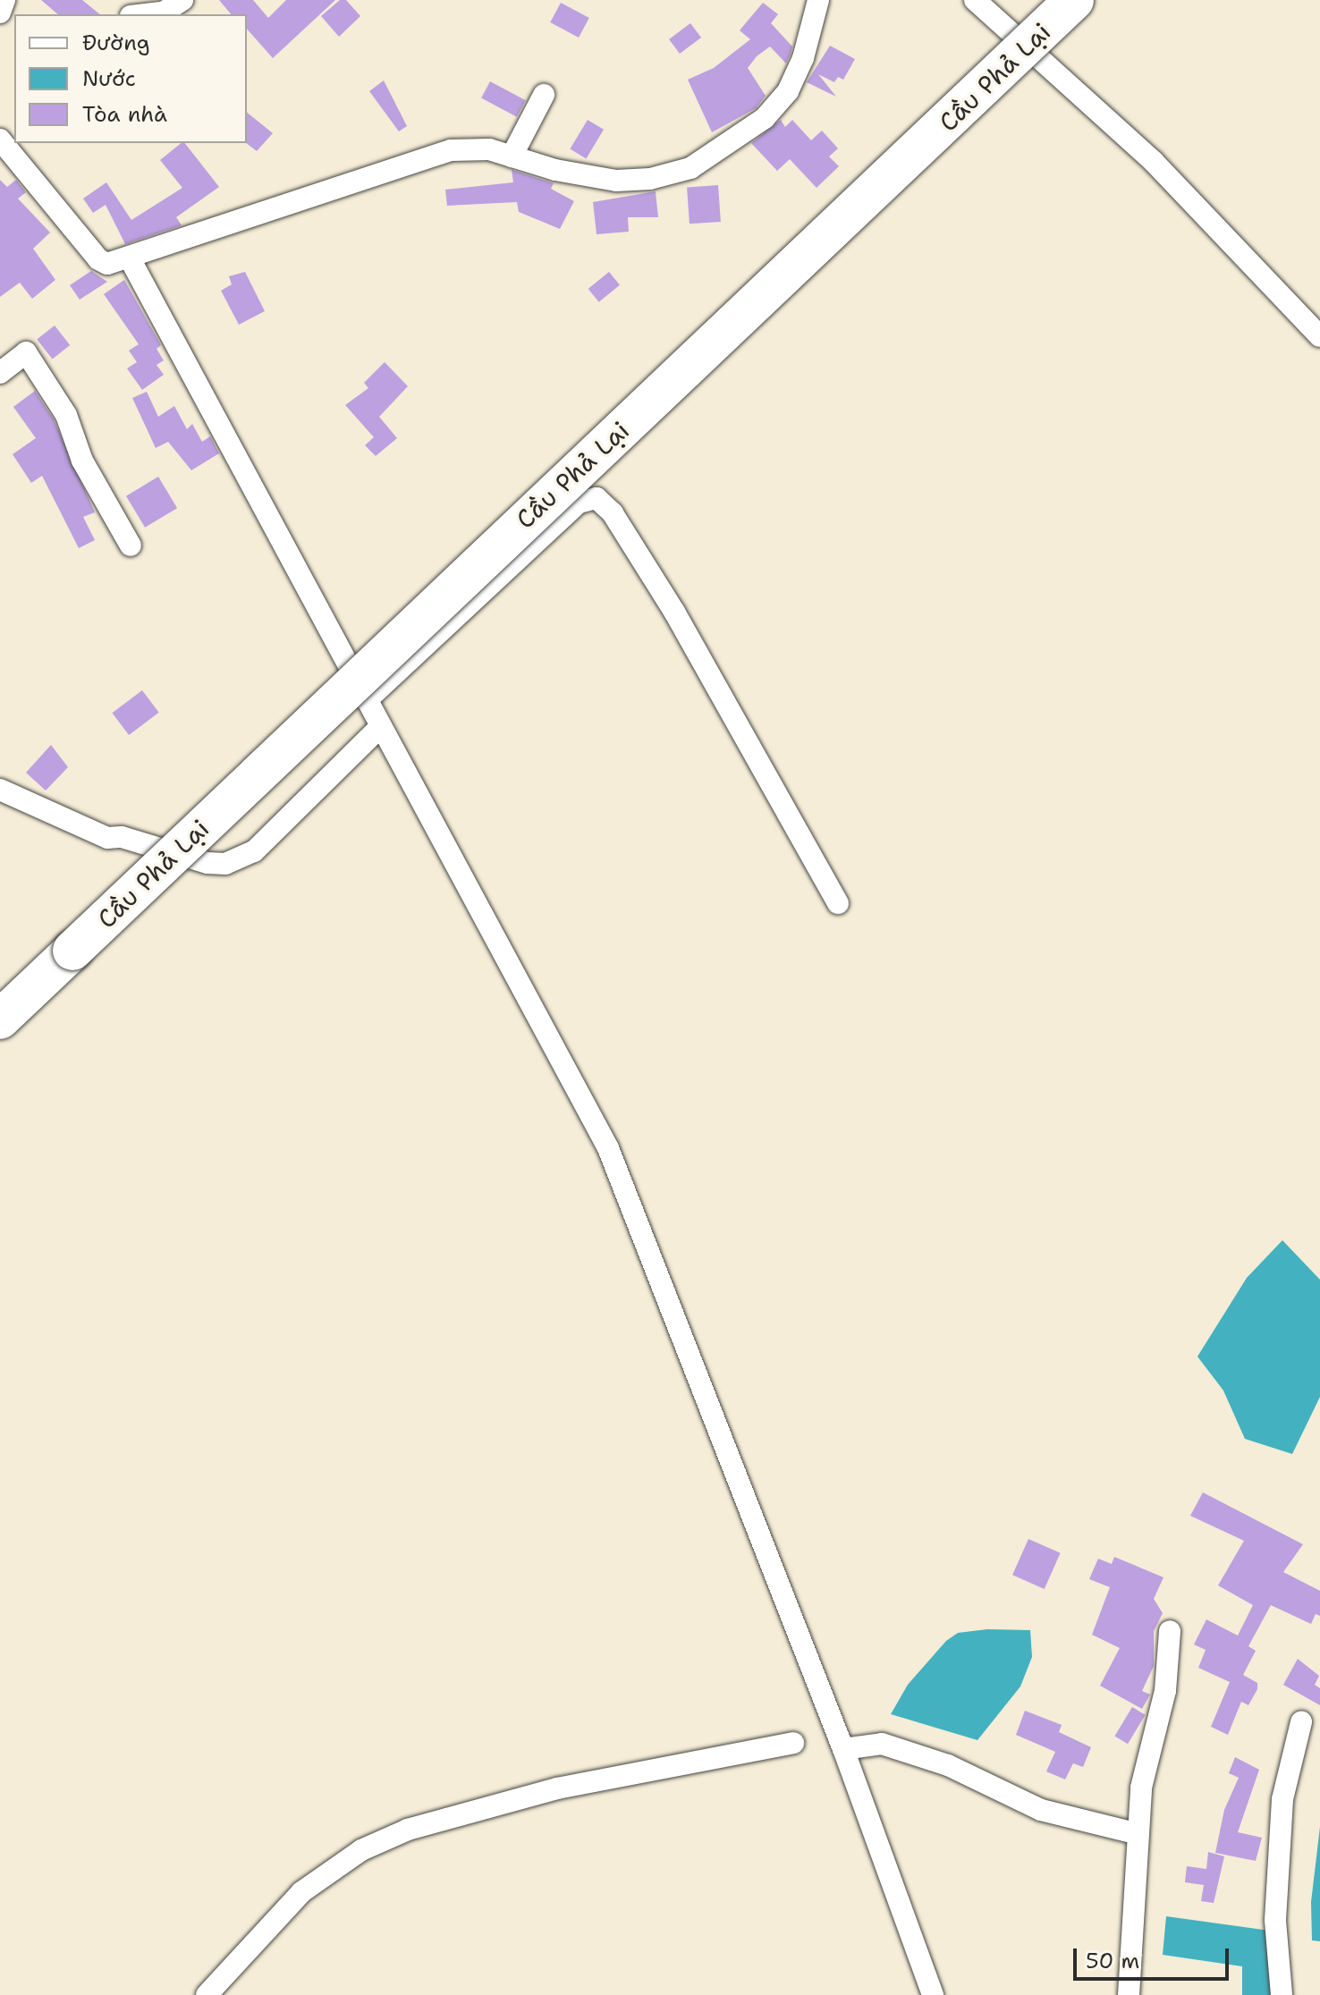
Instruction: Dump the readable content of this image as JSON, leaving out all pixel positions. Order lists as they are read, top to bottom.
{
  "streets": {
    "highway": ["Cầu Phả Lại"]
  },
  "legend": ["Đường", "Nước", "Tòa nhà"],
  "scale_bar": "50 m"
}
